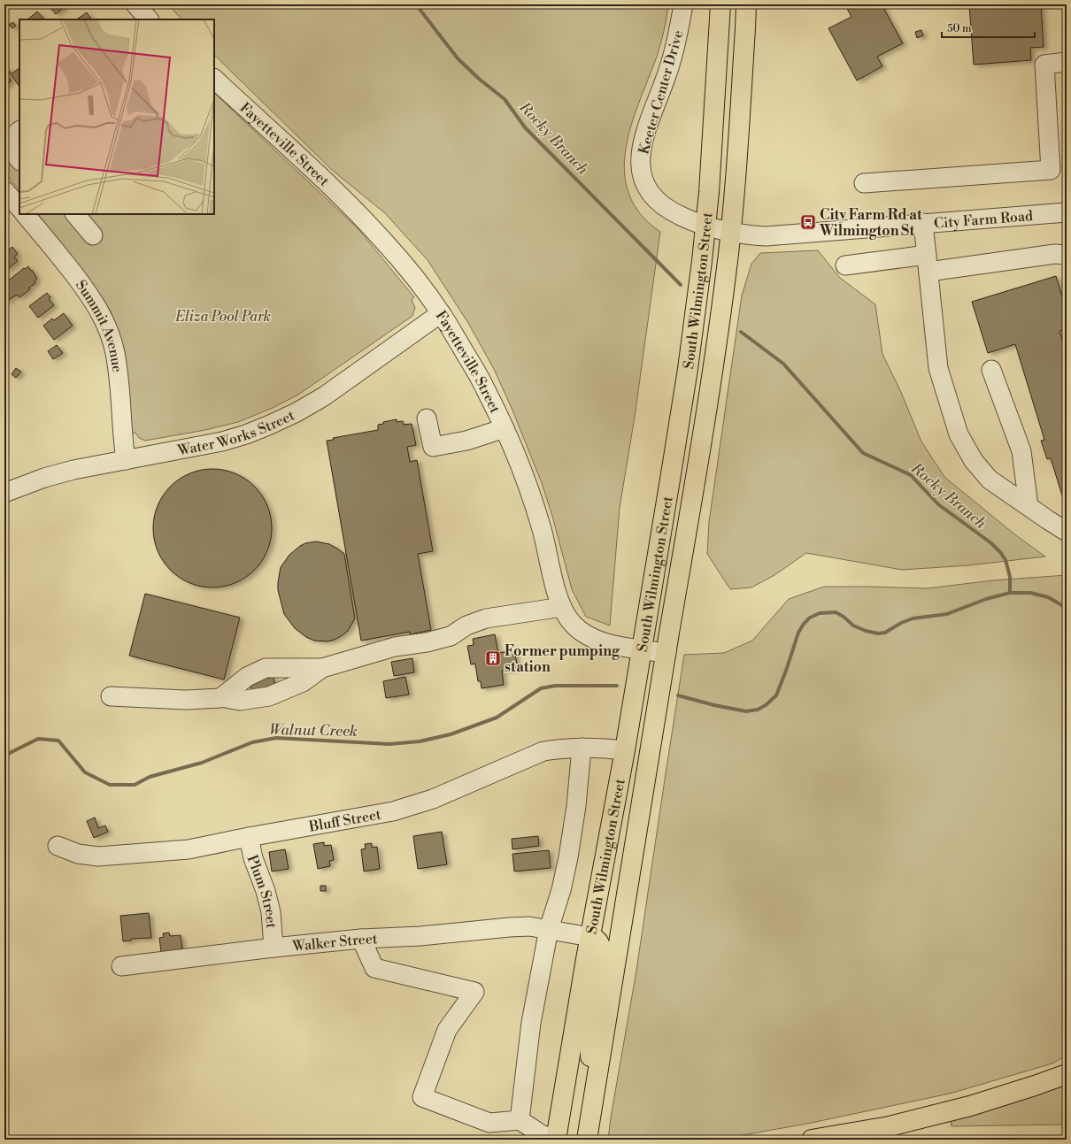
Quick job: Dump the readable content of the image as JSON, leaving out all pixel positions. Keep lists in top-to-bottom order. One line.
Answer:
{"streets":{"main road":["South Wilmington Street"],"street":["Keeter Center Drive","Fayetteville Street","City Farm Road","Summit Avenue","Water Works Street","Bluff Street","Plum Street","Walker Street"]},"crossings":[["Keeter Center Drive","City Farm Road"],["Keeter Center Drive","South Wilmington Street"],["Fayetteville Street","South Wilmington Street"],["Fayetteville Street","Water Works Street"],["City Farm Road","South Wilmington Street"],["South Wilmington Street","Bluff Street"],["South Wilmington Street","Walker Street"],["Summit Avenue","Water Works Street"],["Bluff Street","Plum Street"],["Plum Street","Walker Street"]],"water":["Rocky Branch","Walnut Creek"],"parks":["Eliza Pool Park"],"places":{"bus stop":["City Farm Rd at Wilmington St"],"building":["Former pumping station"]},"scale_bar":"50 m"}
